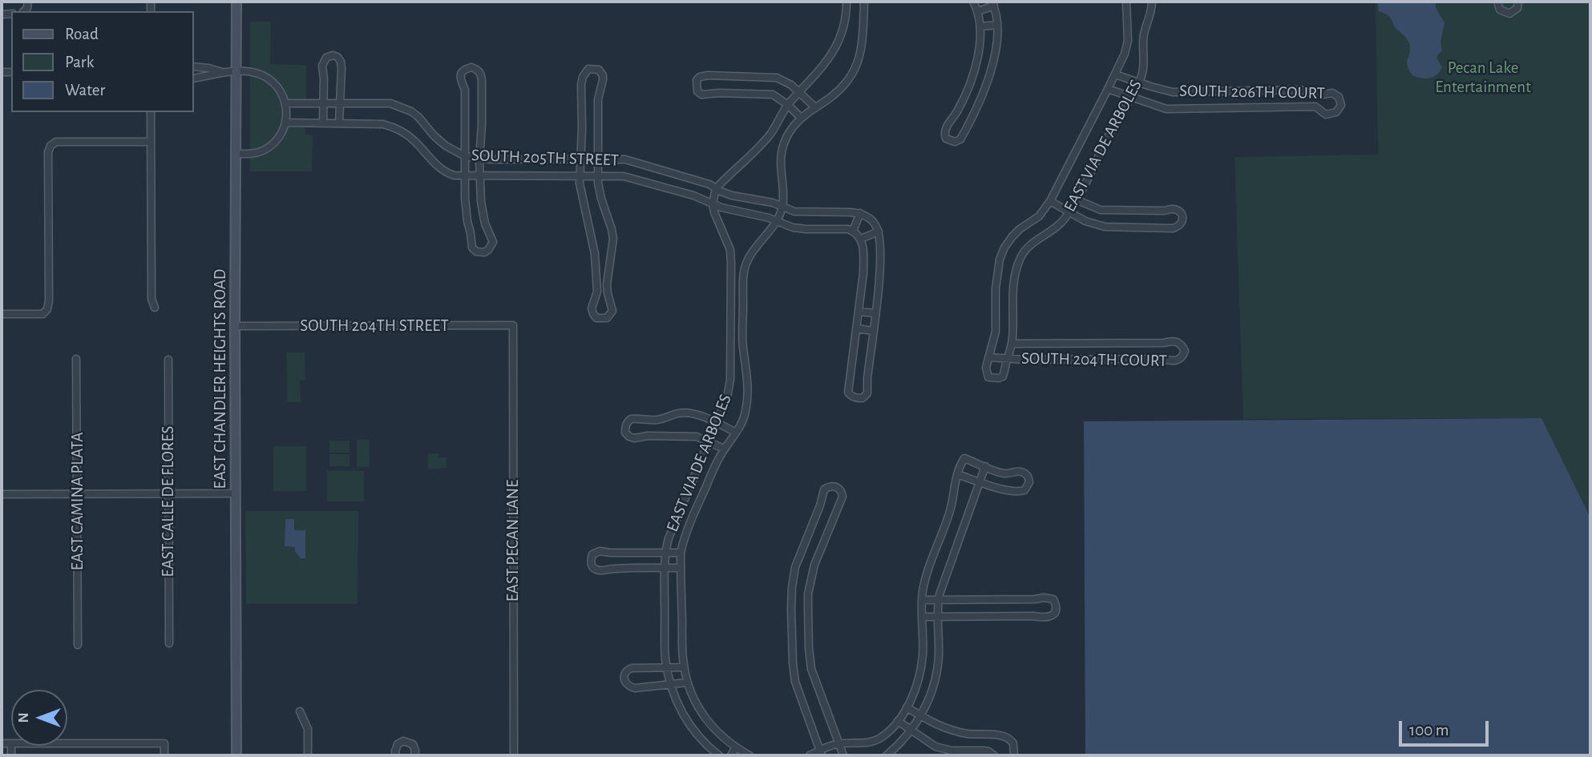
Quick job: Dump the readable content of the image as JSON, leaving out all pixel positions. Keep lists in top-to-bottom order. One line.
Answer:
{"streets":{"main road":["EAST CHANDLER HEIGHTS ROAD"],"street":["SOUTH 206TH COURT","EAST VIA DE ARBOLES","SOUTH 205TH STREET","SOUTH 204TH STREET","SOUTH 204TH COURT","EAST CAMINA PLATA","EAST CALLE DE FLORES","EAST PECAN LANE"]},"crossings":[["SOUTH 206TH COURT","EAST VIA DE ARBOLES"],["EAST VIA DE ARBOLES","SOUTH 205TH STREET"],["EAST VIA DE ARBOLES","SOUTH 204TH COURT"],["SOUTH 204TH STREET","EAST CHANDLER HEIGHTS ROAD"],["SOUTH 204TH STREET","EAST PECAN LANE"]],"parks":["Pecan Lake Entertainment"],"legend":["Road","Park","Water"],"scale_bar":"100 m","north":"left"}
